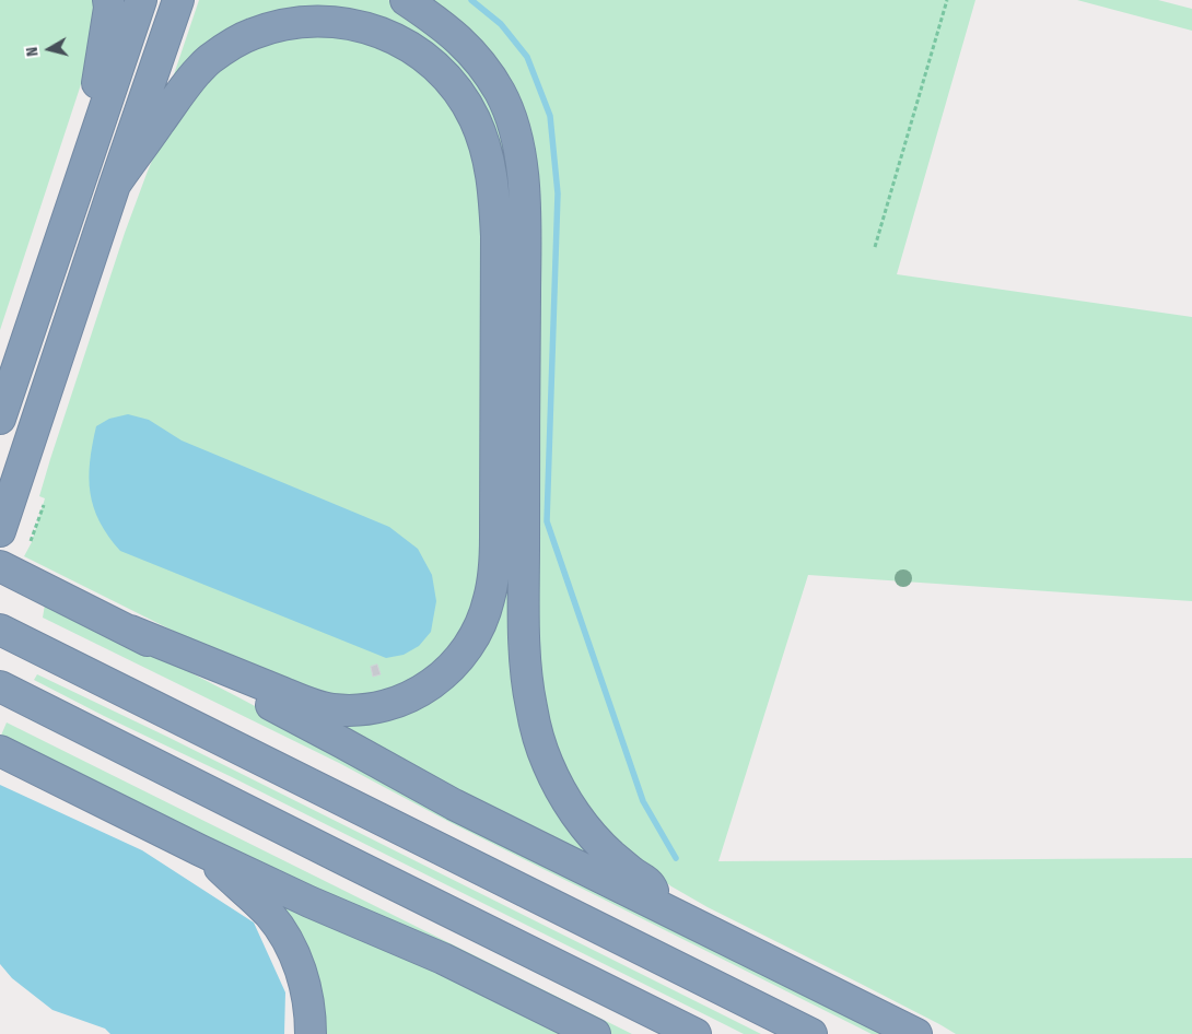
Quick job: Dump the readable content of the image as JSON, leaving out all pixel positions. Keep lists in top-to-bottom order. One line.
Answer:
{"north":"left"}
